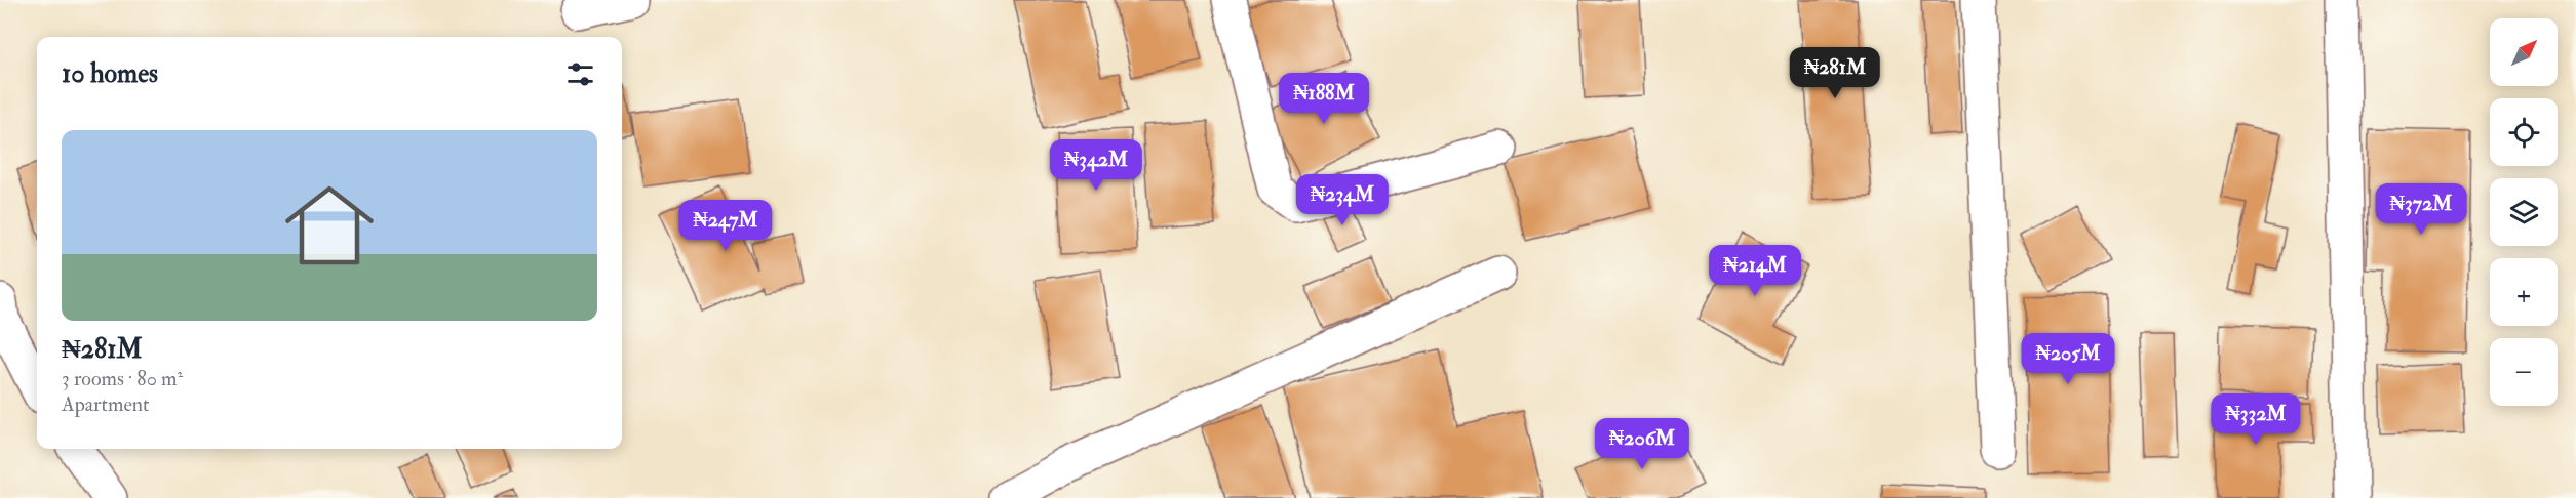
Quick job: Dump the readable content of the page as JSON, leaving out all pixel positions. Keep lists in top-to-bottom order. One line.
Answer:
{"north":"top right","page":{"map_buttons":["+","−"],"heading":"10 homes","price":["₦281M","₦188M","₦342M","₦234M","₦372M","₦247M","₦214M","₦205M","₦332M","₦206M"],"list":[{"name":"₦281M","note":"3 rooms · 80 m² · Apartment"}]}}
